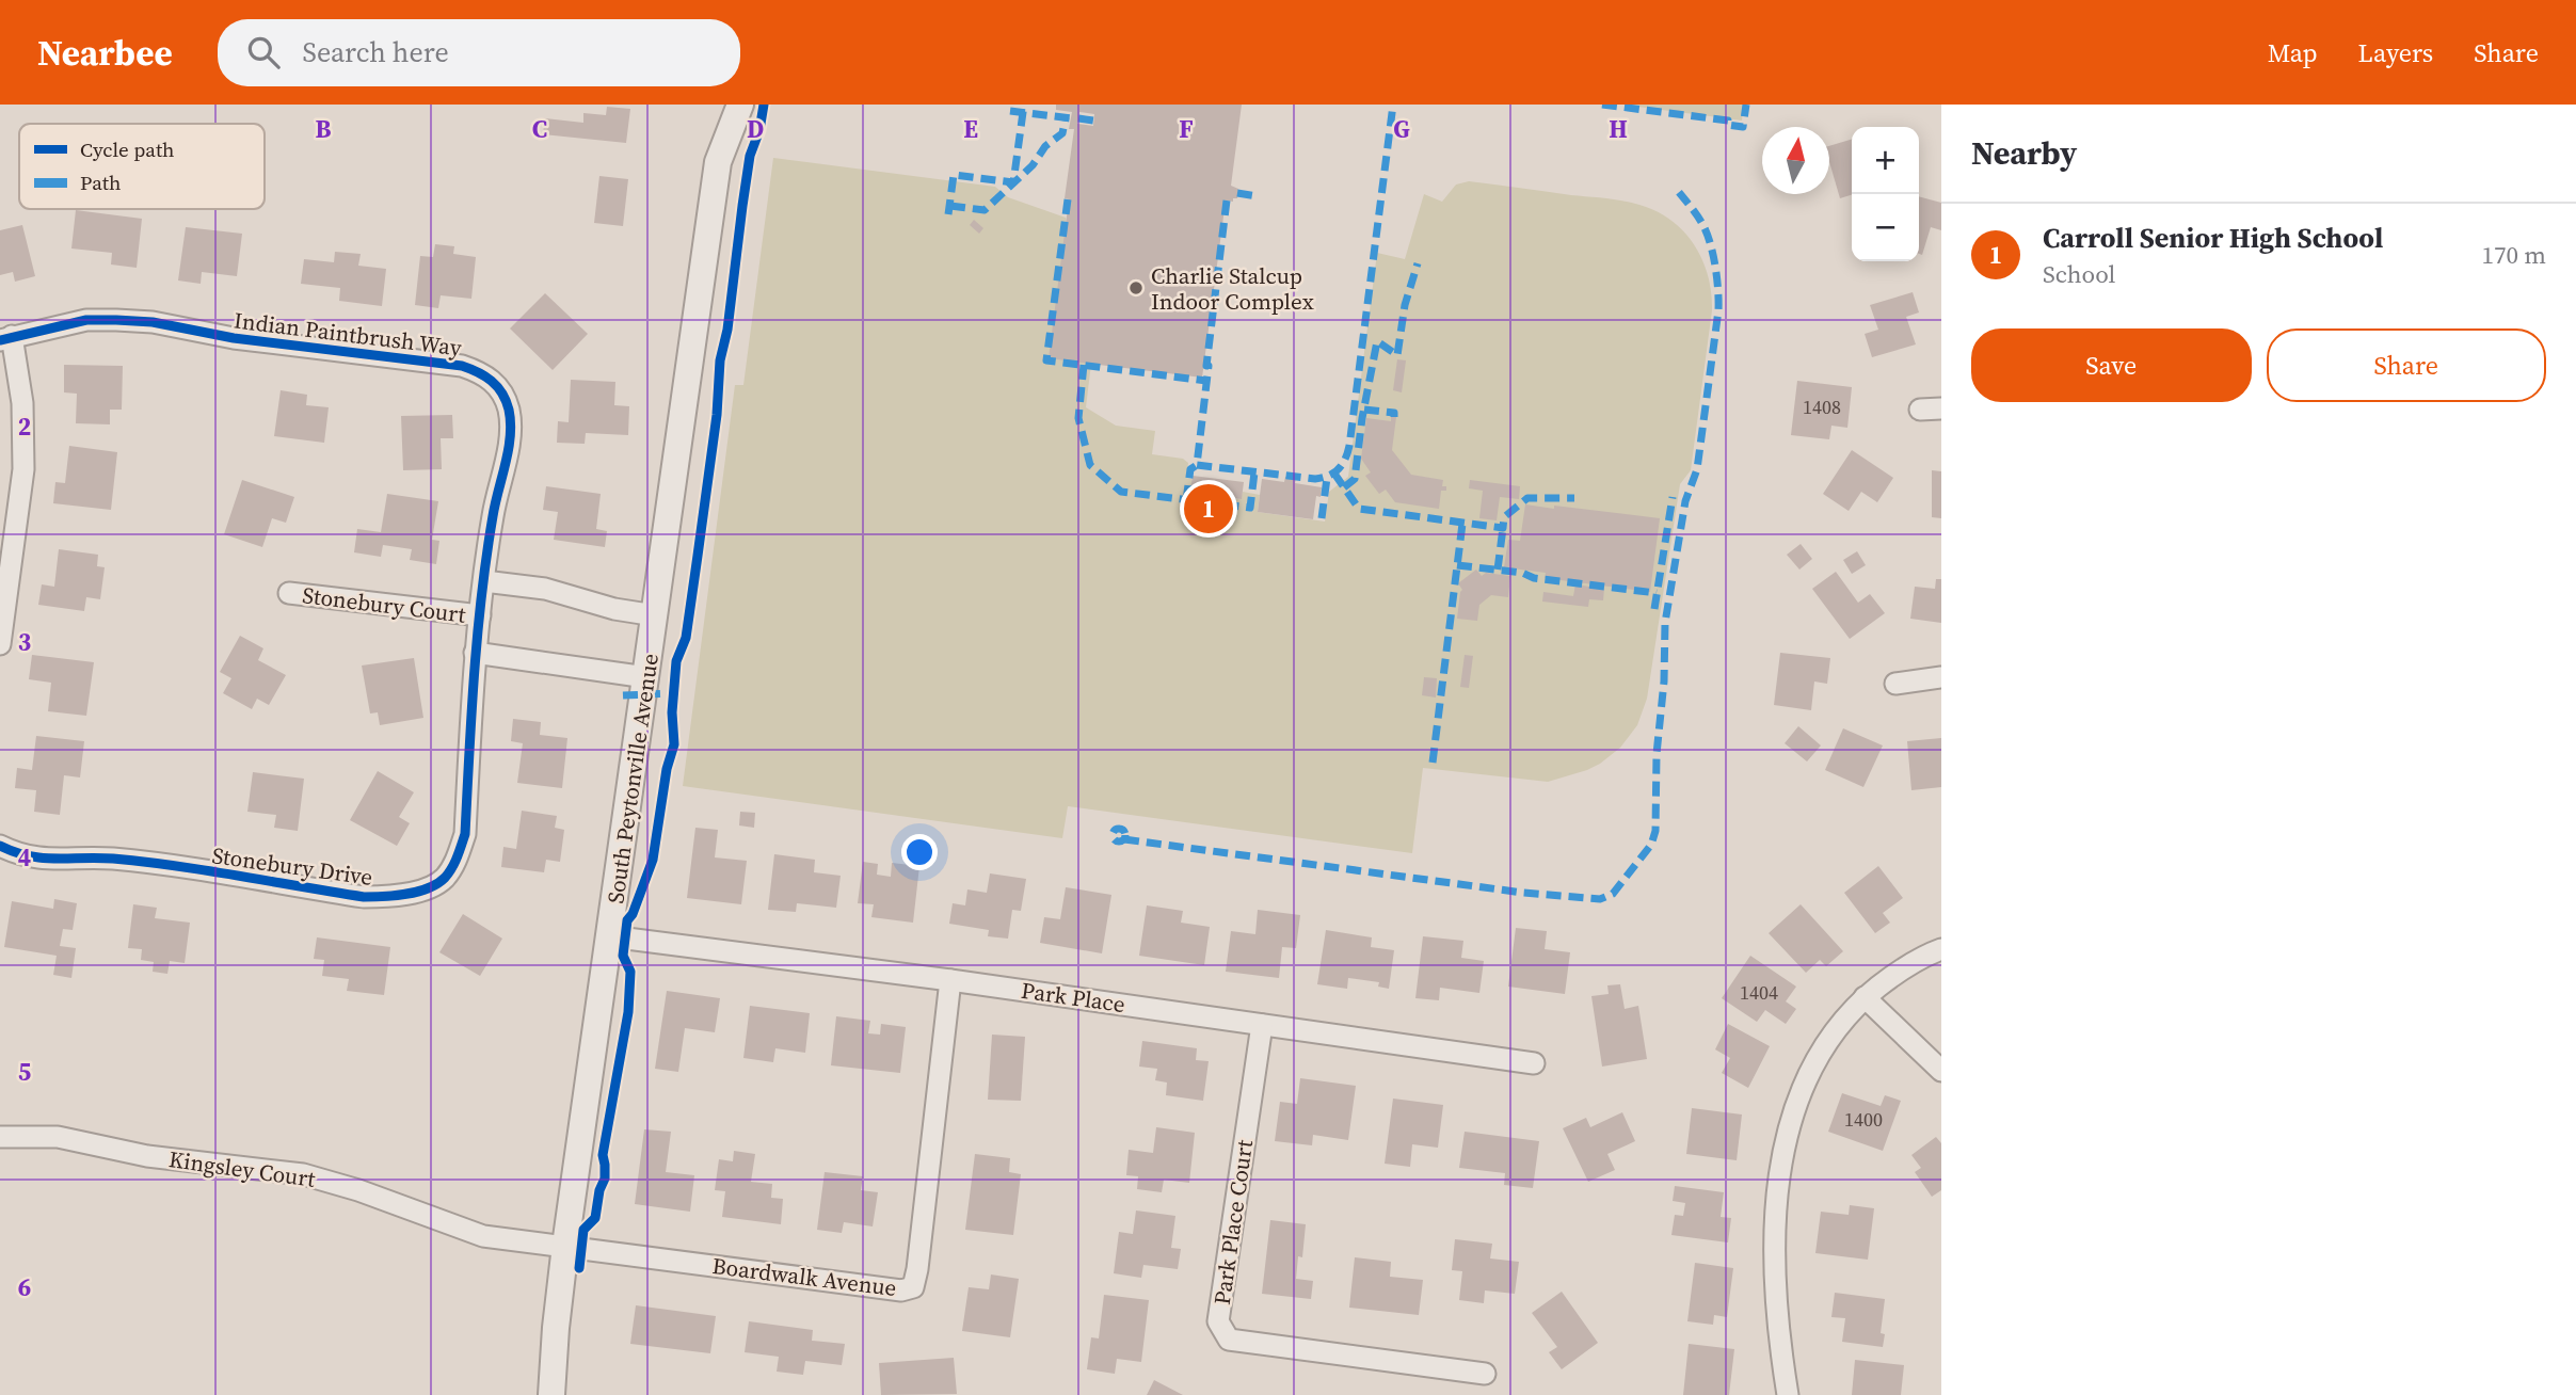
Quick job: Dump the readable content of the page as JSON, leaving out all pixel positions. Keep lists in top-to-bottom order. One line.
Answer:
{"streets":{"street":["Indian Paintbrush Way","Stonebury Court","South Peytonville Avenue","Stonebury Drive","Park Place","Kingsley Court","Park Place Court","Boardwalk Avenue"]},"crossings":[["Indian Paintbrush Way","Stonebury Court"],["Indian Paintbrush Way","Stonebury Drive"],["Stonebury Court","South Peytonville Avenue"],["Stonebury Court","Stonebury Drive"],["South Peytonville Avenue","Park Place"],["South Peytonville Avenue","Kingsley Court"],["South Peytonville Avenue","Boardwalk Avenue"],["Park Place","Park Place Court"],["Park Place","Boardwalk Avenue"],["Kingsley Court","Boardwalk Avenue"]],"places":["Charlie Stalcup Indoor Complex"],"house_numbers":["1408","1404","1400"],"legend":["Cycle path","Path"],"north":"top","page":{"header":"Nearbee","search":"Search here","nav":["Map","Layers","Share"],"heading":"Nearby","map_buttons":["+","−"],"list":[{"mark":"1","name":"Carroll Senior High School","note":"School","value":"170 m"}],"buttons":["Save","Share"],"pins":"1"},"grid":{"columns":["B","C","D","E","F","G","H"],"rows":["2","3","4","5","6"]}}
